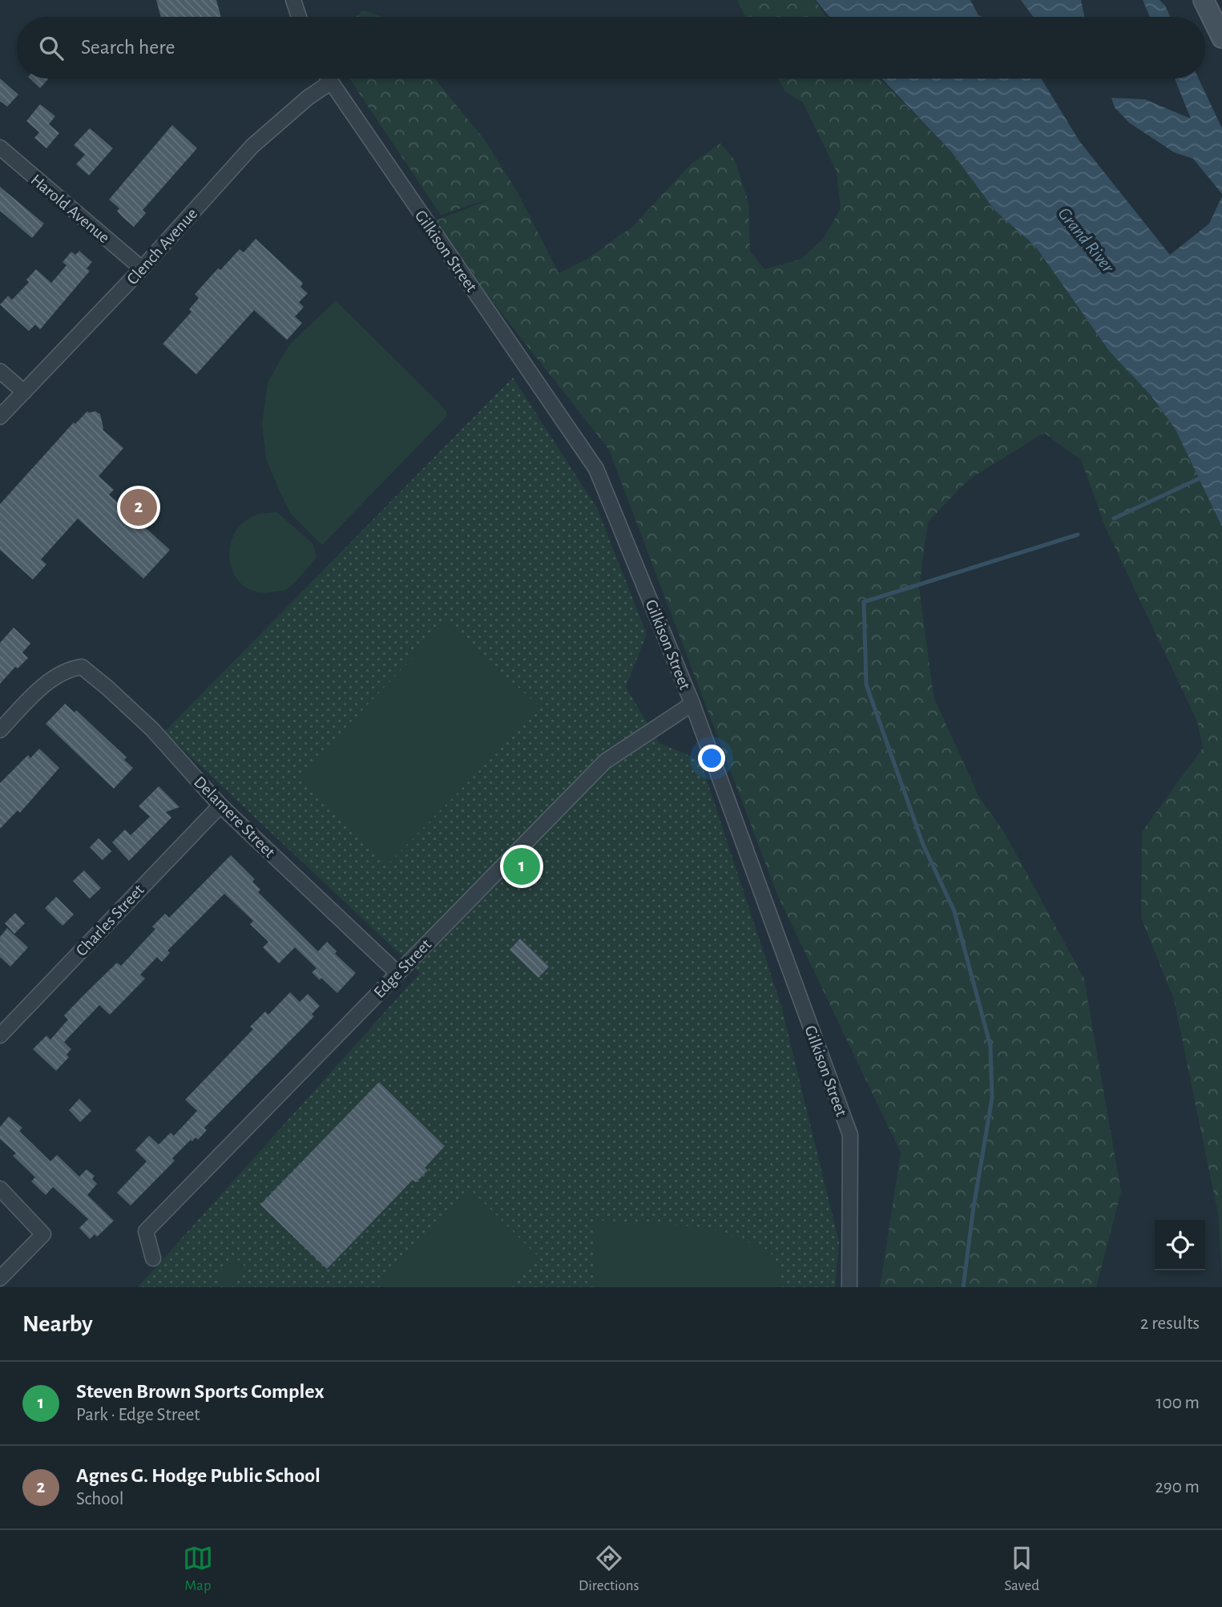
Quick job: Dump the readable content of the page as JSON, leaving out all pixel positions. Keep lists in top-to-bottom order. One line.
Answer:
{"streets":{"street":["Harold Avenue","Clench Avenue","Gilkison Street","Delamere Street","Charles Street","Edge Street"]},"crossings":[["Harold Avenue","Clench Avenue"],["Clench Avenue","Gilkison Street"],["Gilkison Street","Edge Street"],["Delamere Street","Charles Street"],["Delamere Street","Edge Street"]],"water":["Grand River"],"page":{"search":"Search here","pins":["2","1"],"heading":["Nearby","2 results"],"list":[{"mark":"1","name":"Steven Brown Sports Complex","note":"Park · Edge Street","value":"100 m"},{"mark":"2","name":"Agnes G. Hodge Public School","note":"School","value":"290 m"}],"nav":["Map","Directions","Saved"]}}
